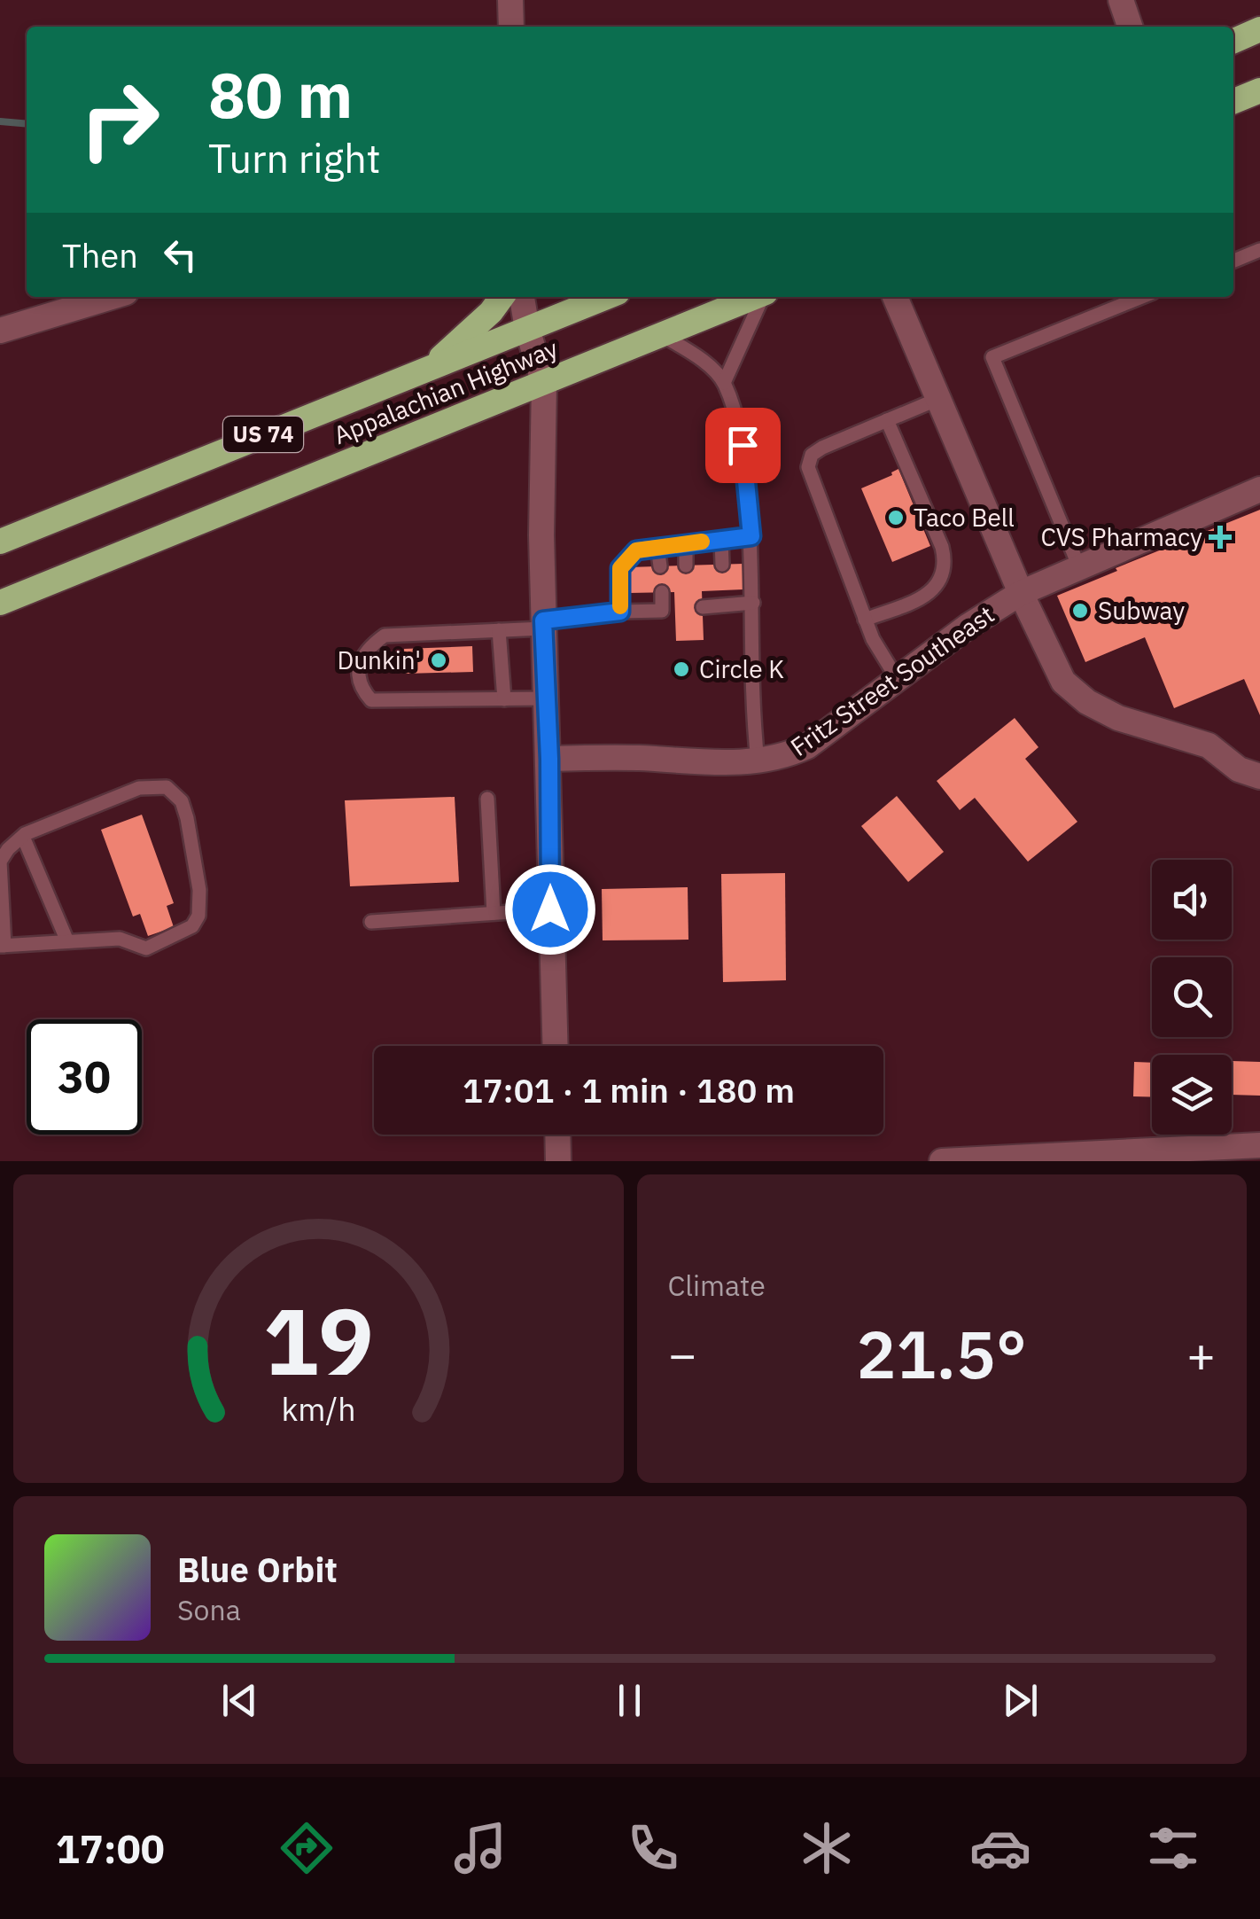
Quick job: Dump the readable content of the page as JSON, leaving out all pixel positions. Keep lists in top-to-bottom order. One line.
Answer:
{"streets":{"highway":["Appalachian Highway","US 74"],"street":["Fritz Street Southeast"]},"places":{"other":["Taco Bell","Subway","Dunkin'","Circle K"],"health":["CVS Pharmacy"]},"page":{"turn":["80 m","Turn right"],"then":"Then","limit":"30","trip":"17:01 · 1 min · 180 m","tile":"Climate","heat":["−","21.5°","+"],"song":["Blue Orbit","Sona"],"tabs":"17:00","gauge":["19","km/h"]}}
